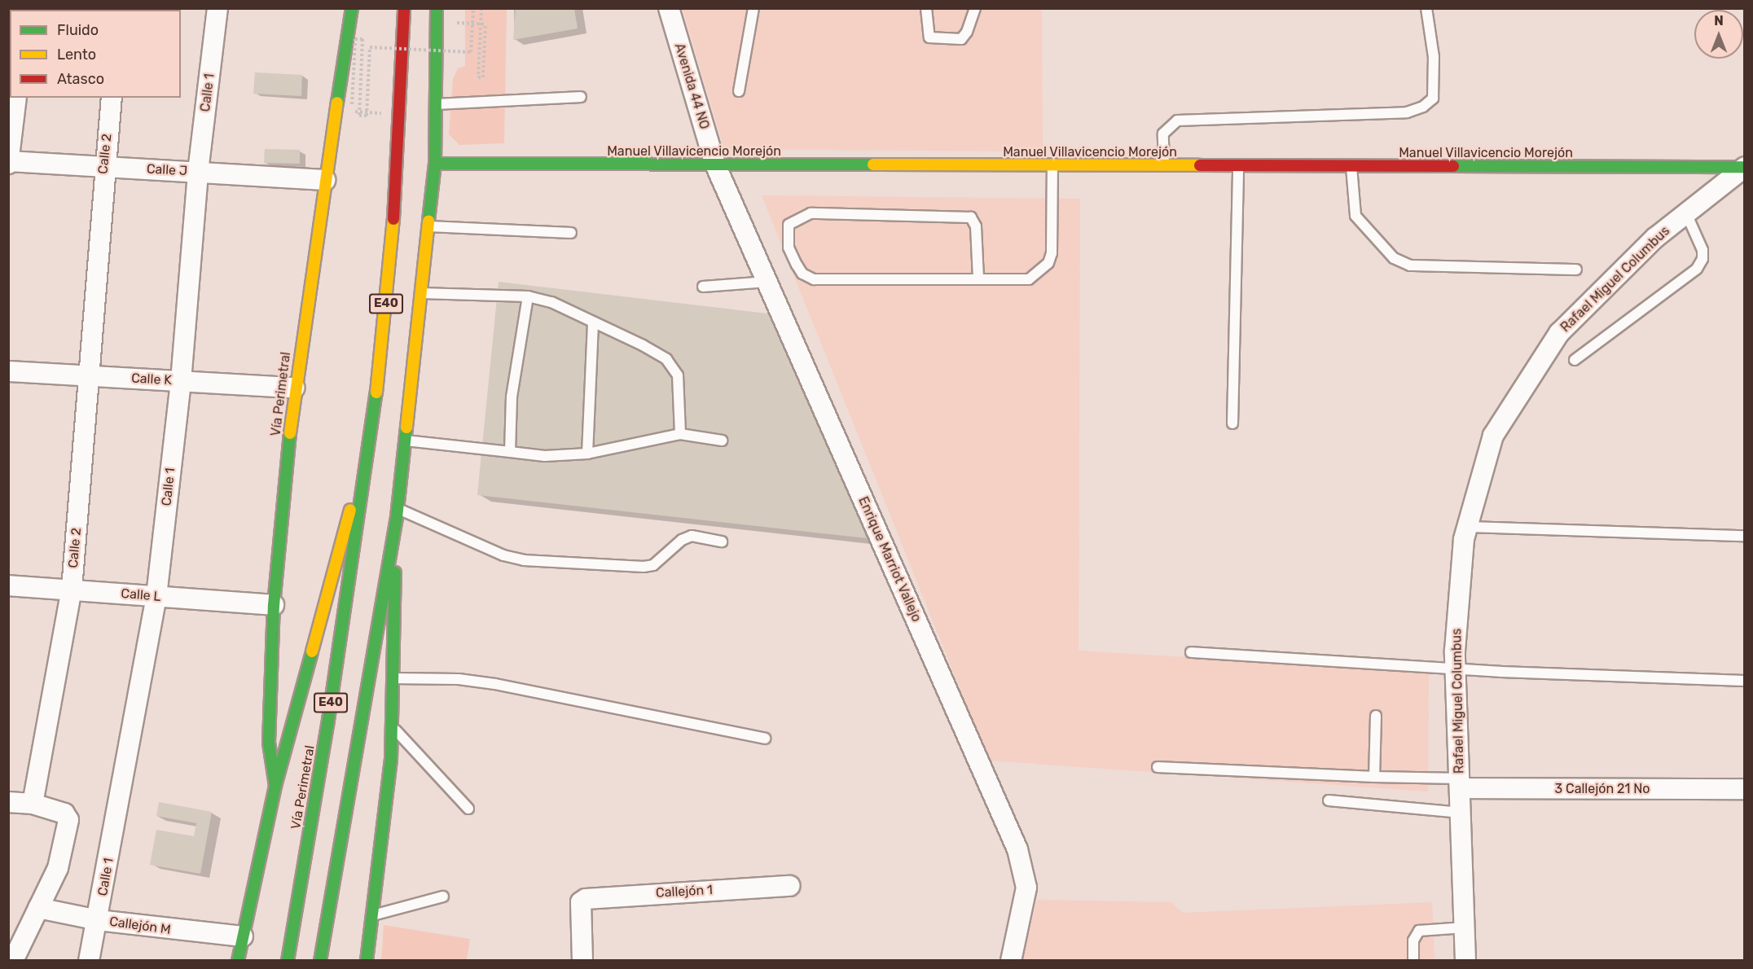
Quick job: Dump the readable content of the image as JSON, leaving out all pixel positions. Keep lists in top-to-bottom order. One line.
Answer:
{"streets":{"main road":["Manuel Villavicencio Morejón","E40","Vía Perimetral"],"street":["Avenida 44 NO","Calle 1","Calle 2","Calle J","Rafael Miguel Columbus","Calle K","Enrique Marriot Vallejo","Calle L","3 Callejón 21 No","Callejón 1","Callejón M"]},"crossings":[["Avenida 44 NO","Manuel Villavicencio Morejón"],["Avenida 44 NO","Enrique Marriot Vallejo"],["Calle 1","Calle J"],["Calle 1","Calle K"],["Calle 1","Calle L"],["Calle 1","Callejón M"],["Manuel Villavicencio Morejón","Rafael Miguel Columbus"],["Manuel Villavicencio Morejón","E40"],["Manuel Villavicencio Morejón","Enrique Marriot Vallejo"],["Calle 2","Calle J"],["Calle 2","Calle K"],["Calle 2","Calle L"],["Calle J","Vía Perimetral"],["Rafael Miguel Columbus","3 Callejón 21 No"],["Calle K","Vía Perimetral"],["Vía Perimetral","Calle L"],["Vía Perimetral","Callejón M"]],"legend":["Fluido","Lento","Atasco"],"north":"top"}
